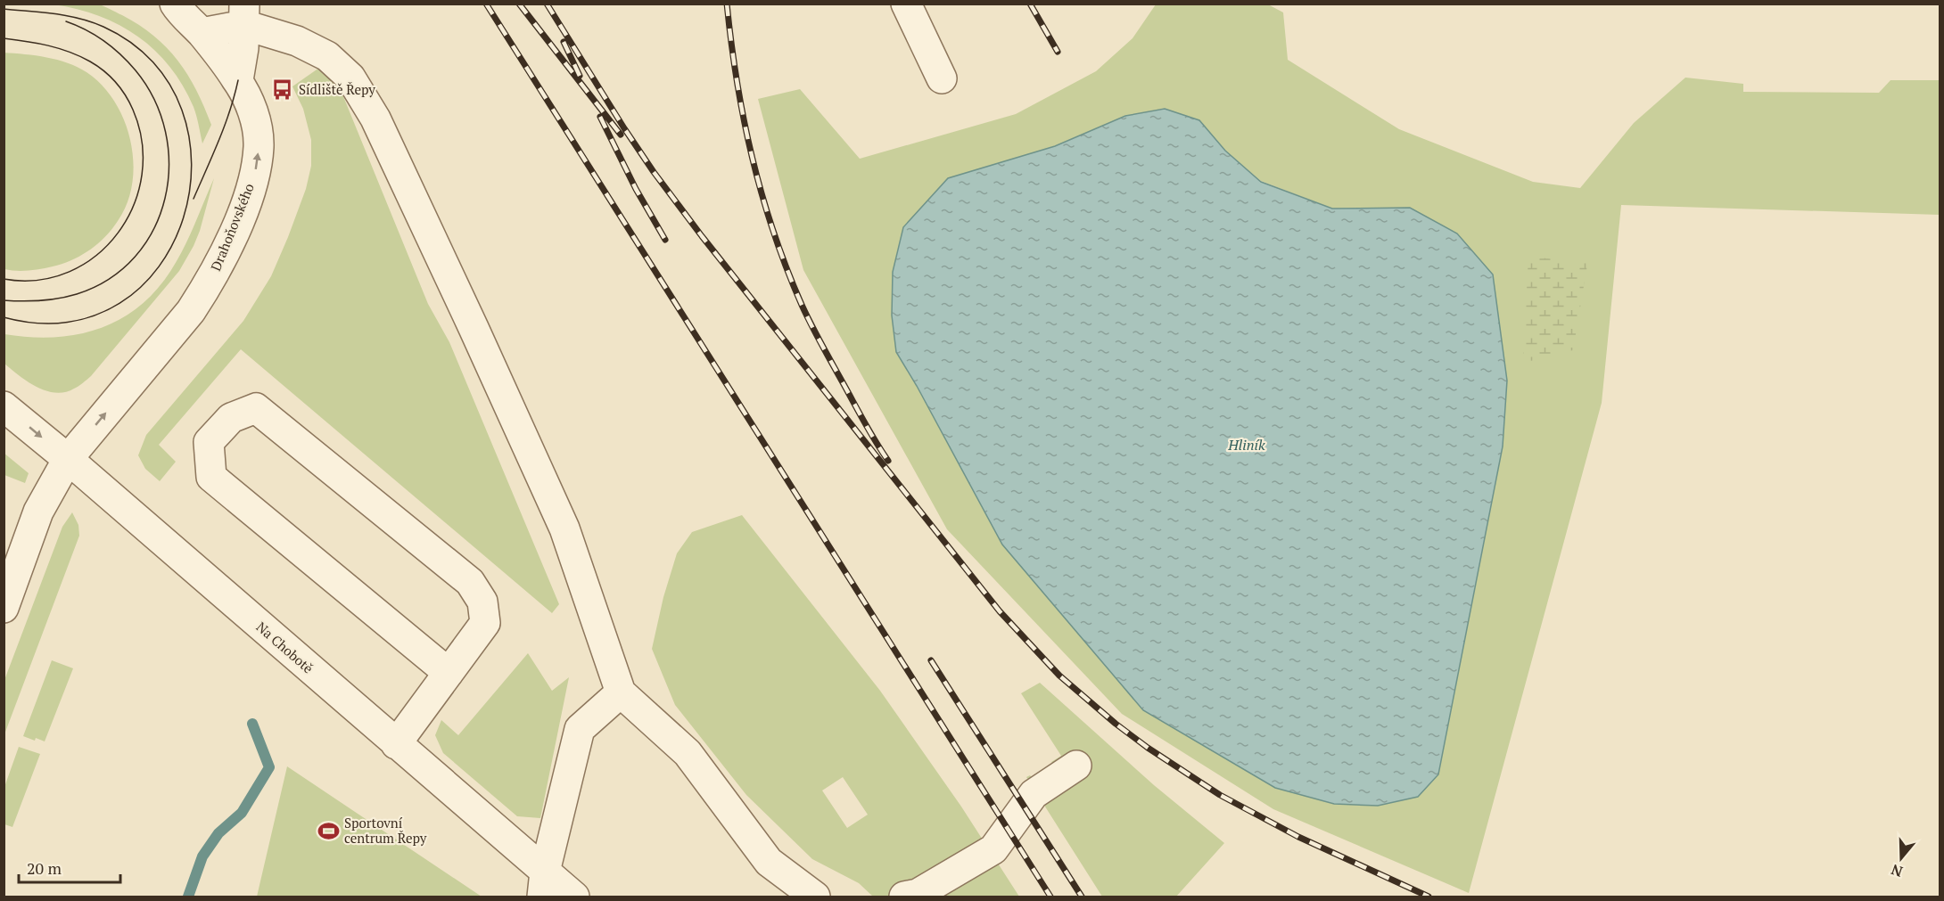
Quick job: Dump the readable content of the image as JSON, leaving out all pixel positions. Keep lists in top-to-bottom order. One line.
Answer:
{"streets":{"street":["Drahoňovského","Na Chobotě"]},"crossings":[["Drahoňovského","Na Chobotě"]],"one_way":["Drahoňovského"],"water":["Hliník"],"places":{"bus stop":["Sídliště Řepy"],"sports":["Sportovní centrum Řepy"]},"scale_bar":"20 m","north":"bottom"}
